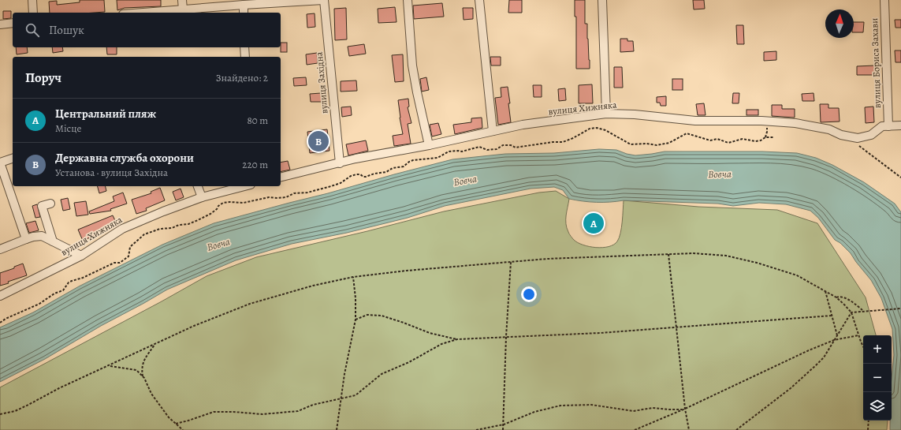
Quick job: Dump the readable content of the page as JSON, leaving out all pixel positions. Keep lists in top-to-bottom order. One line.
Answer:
{"streets":{"street":["вулиця Бориса Захави","вулиця Західна","вулиця Хижняка"]},"crossings":[["вулиця Бориса Захави","вулиця Хижняка"],["вулиця Західна","вулиця Хижняка"]],"water":["Вовча"],"north":"top","page":{"search":"Пошук","heading":["Поруч","Знайдено: 2"],"list":[{"mark":"A","name":"Центральний пляж","note":"Місце","value":"80 m"},{"mark":"B","name":"Державна служба охорони","note":"Установа · вулиця Західна","value":"220 m"}],"pins":["B","A"],"map_buttons":["+","−"]}}
